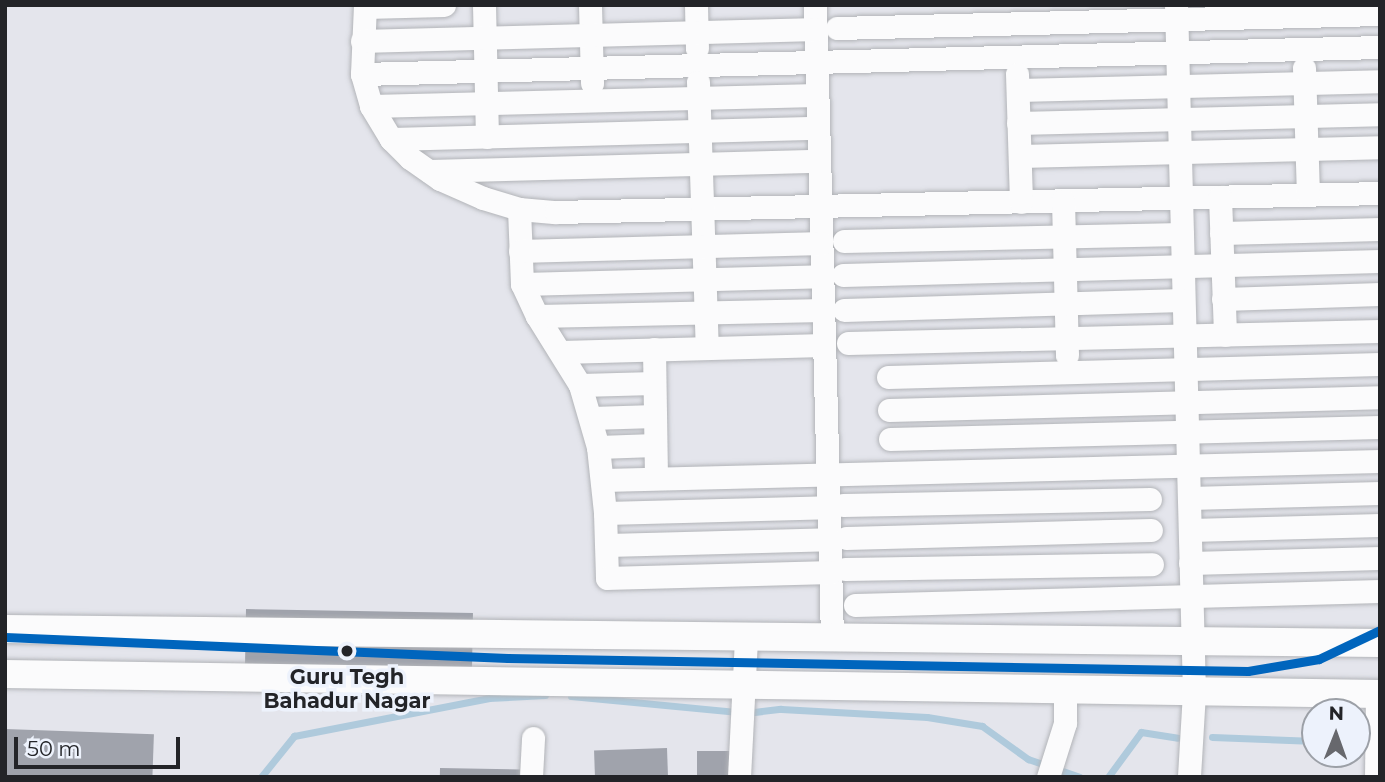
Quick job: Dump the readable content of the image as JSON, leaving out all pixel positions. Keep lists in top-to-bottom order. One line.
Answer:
{"places":["Guru Tegh Bahadur Nagar"],"scale_bar":"50 m","north":"top"}
